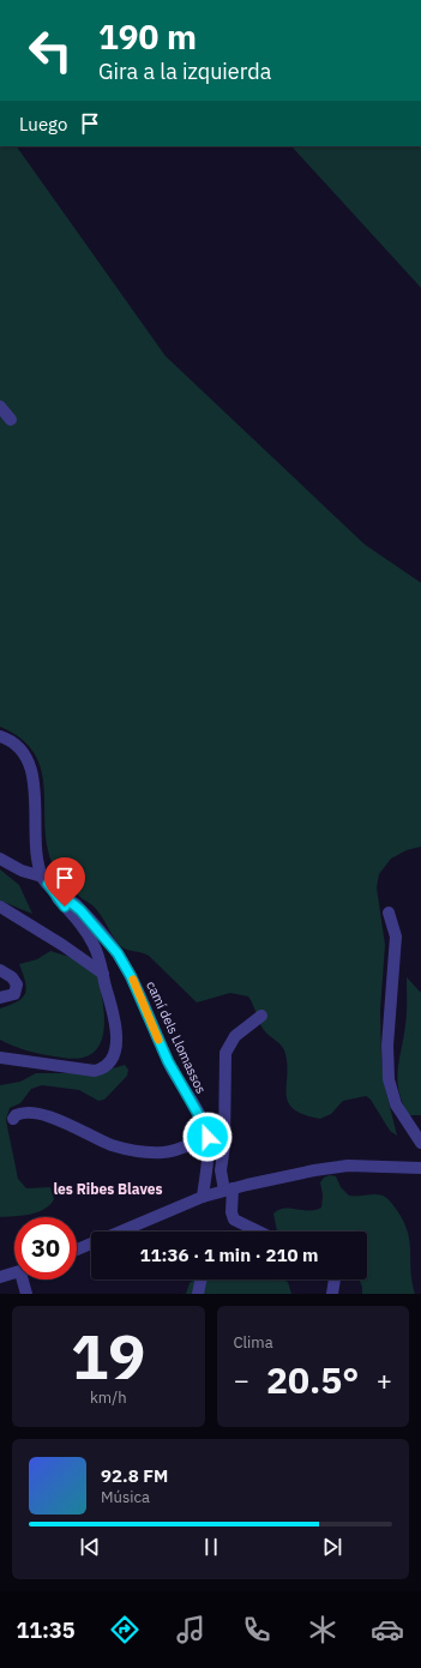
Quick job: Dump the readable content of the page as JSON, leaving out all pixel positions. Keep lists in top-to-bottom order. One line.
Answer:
{"streets":{"street":["camí dels Llomassos"]},"districts":["les Ribes Blaves"],"page":{"turn":["190 m","Gira a la izquierda"],"then":"Luego","limit":"30","trip":"11:36 · 1 min · 210 m","tile":[["19","km/h"],"Clima"],"heat":["−","20.5°","+"],"song":["92.8 FM","Música"],"tabs":"11:35"}}
